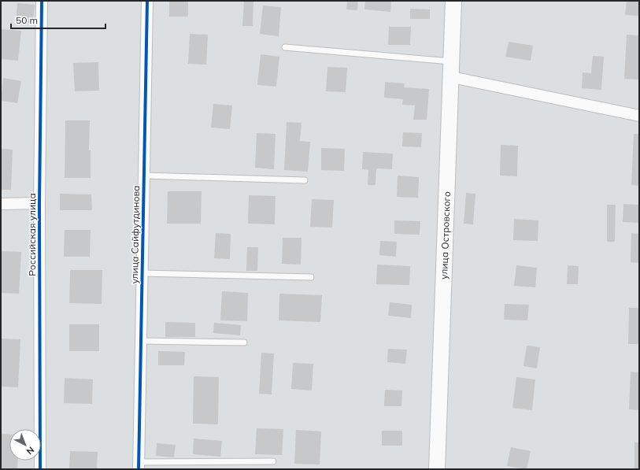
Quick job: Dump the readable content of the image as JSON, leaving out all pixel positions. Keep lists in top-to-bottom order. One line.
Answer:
{"streets":{"main road":["улица Островского"],"street":["Российская улица","улица Сайфутдинова"]},"scale_bar":"50 m","north":"bottom right"}
